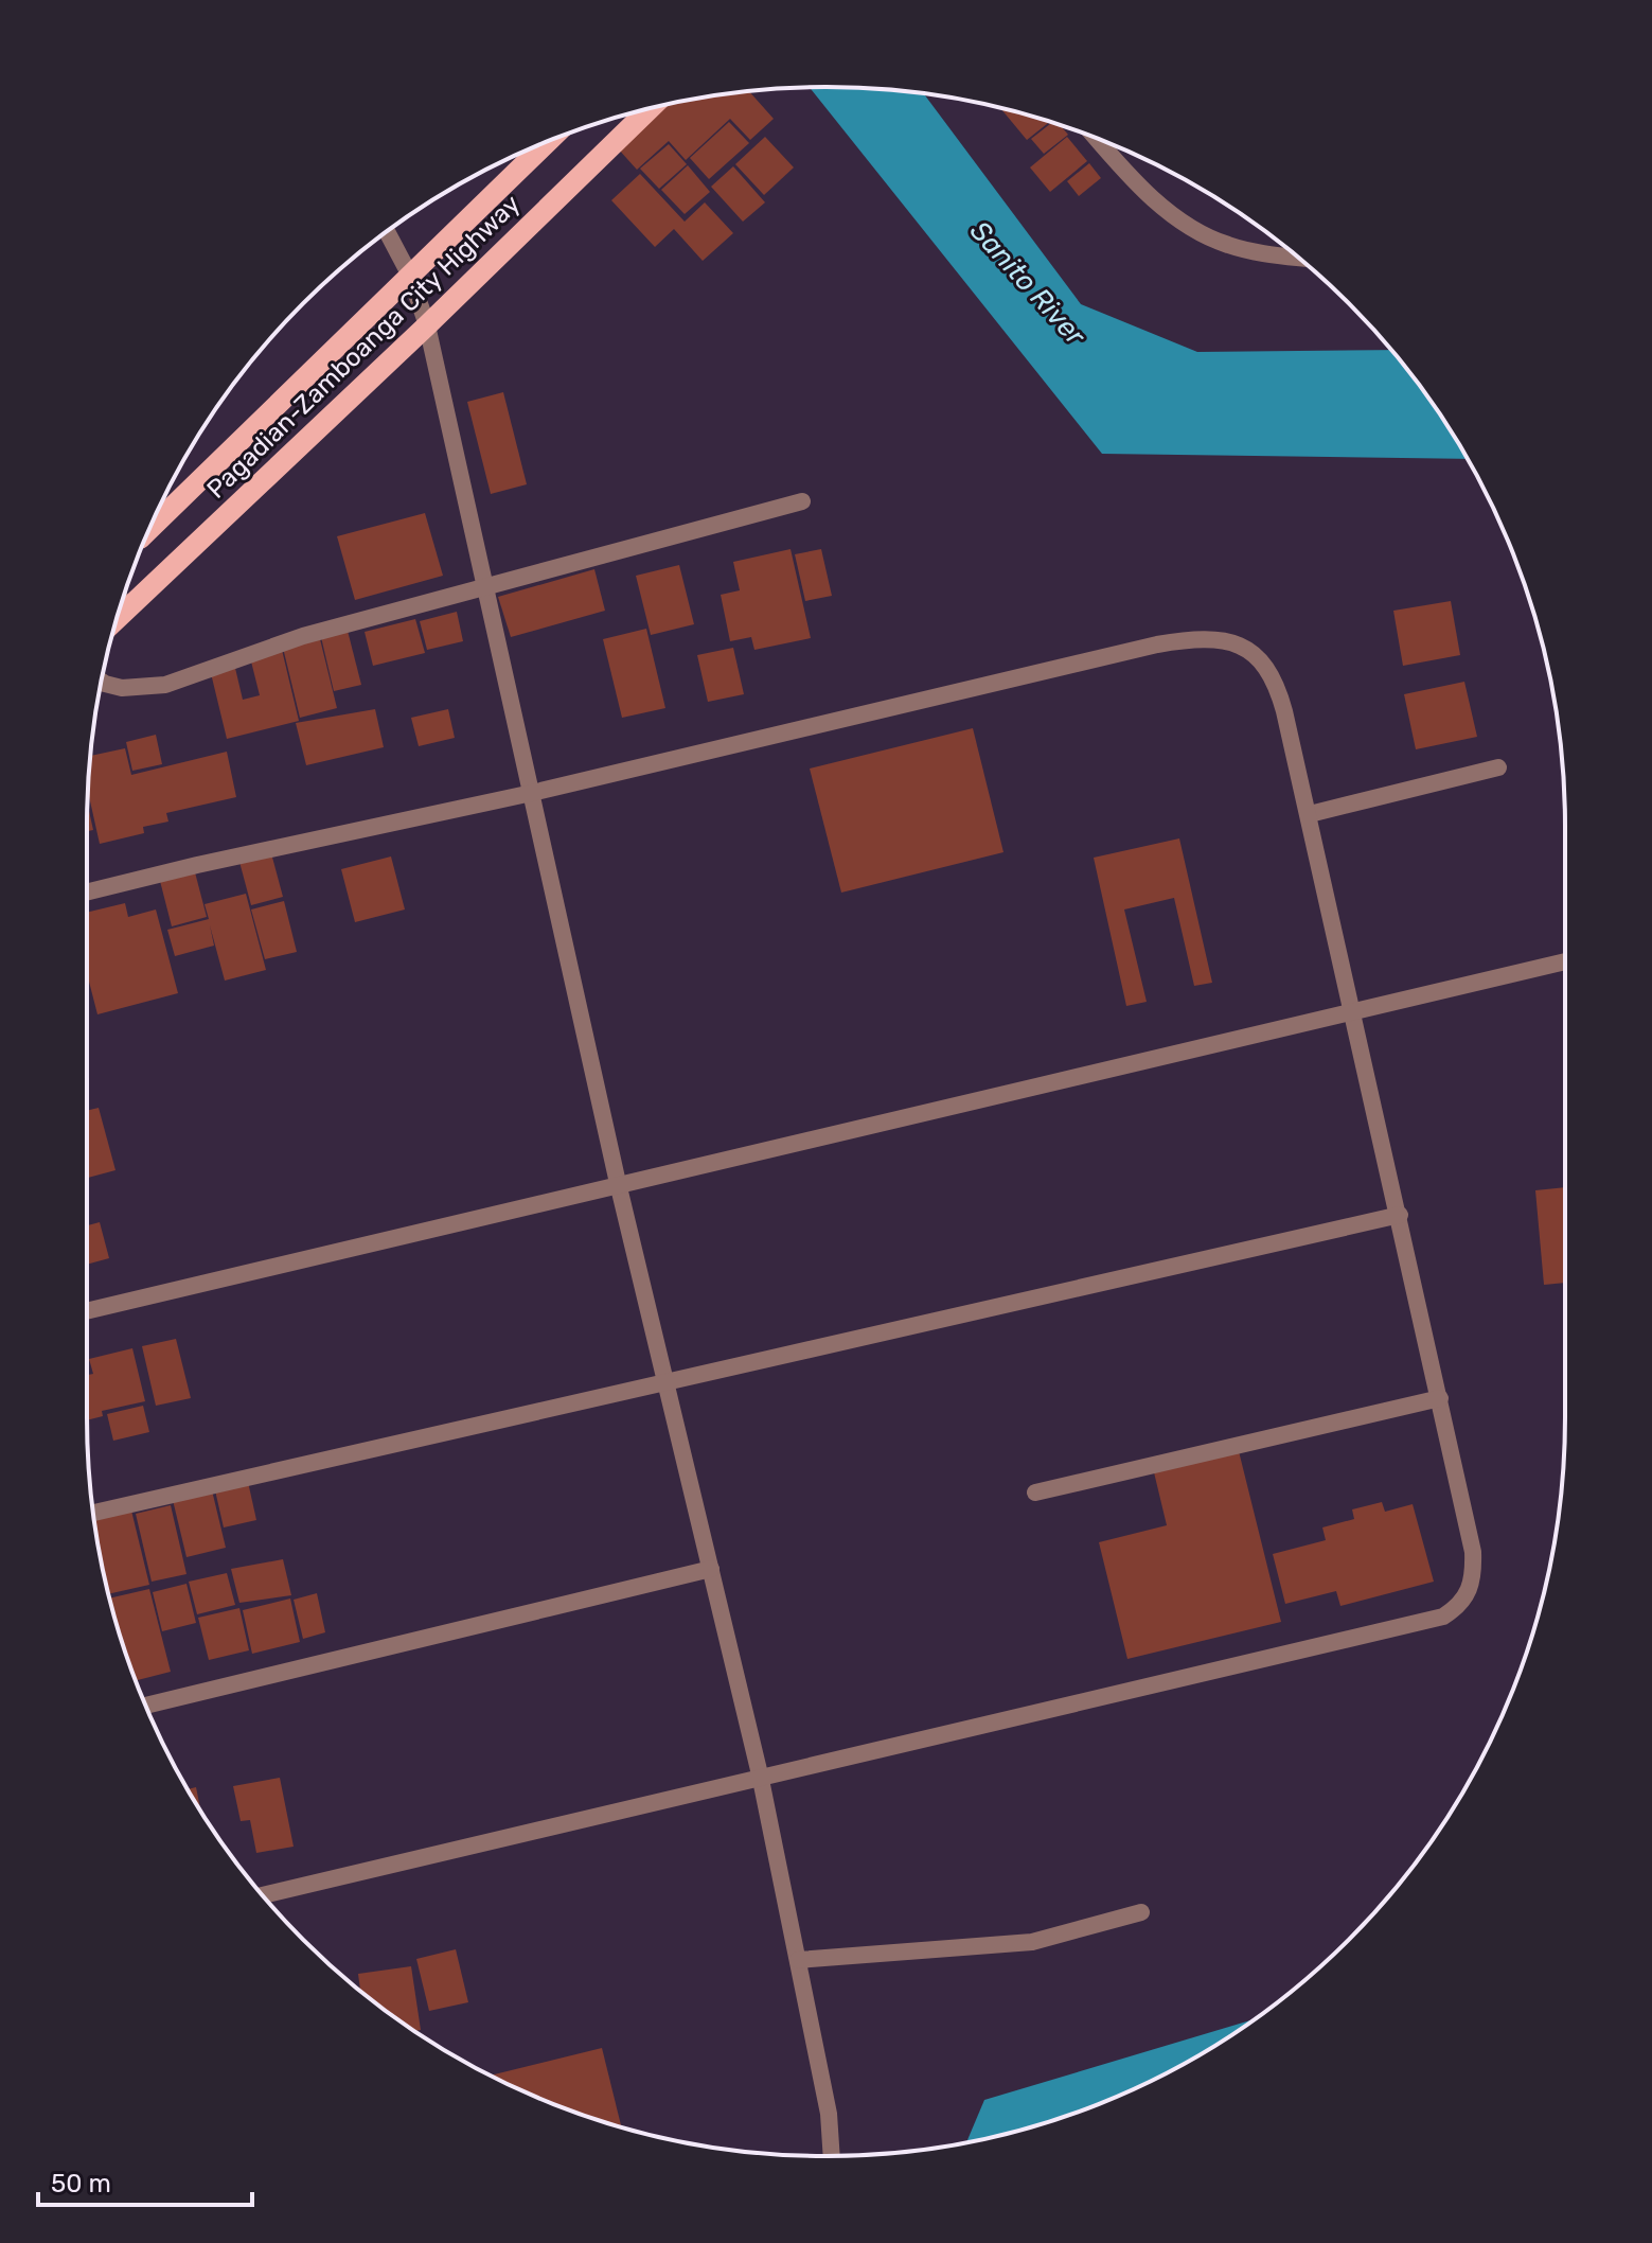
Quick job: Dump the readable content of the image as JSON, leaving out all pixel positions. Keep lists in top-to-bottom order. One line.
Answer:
{"streets":{"main road":["Pagadian-Zamboanga City Highway"]},"water":["Sanito River"],"scale_bar":"50 m"}
